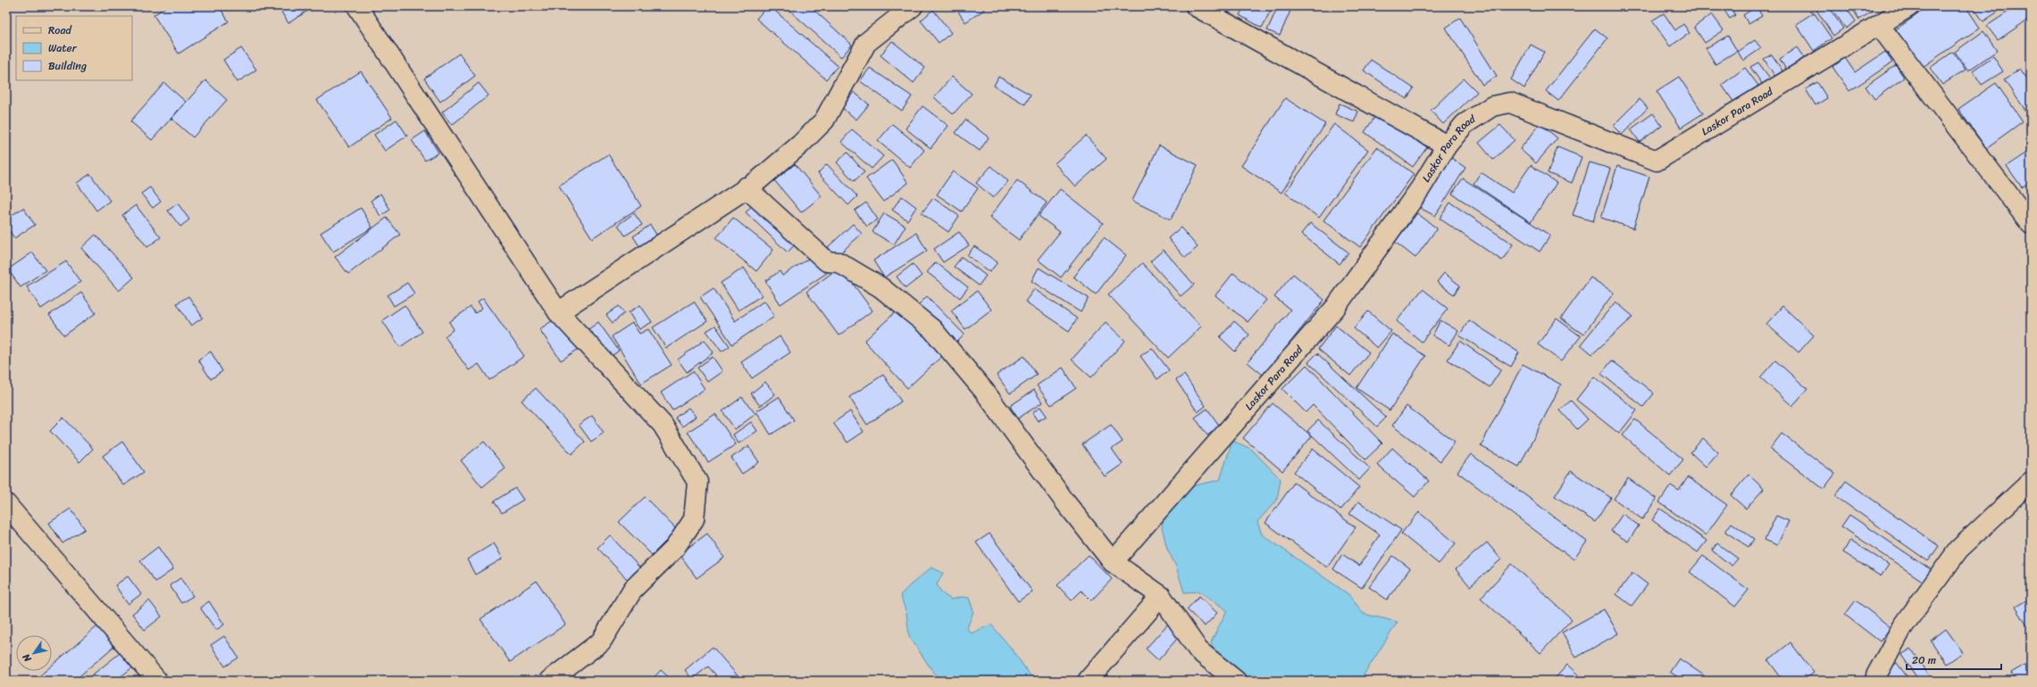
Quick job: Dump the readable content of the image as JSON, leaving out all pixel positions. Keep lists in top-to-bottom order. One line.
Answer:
{"streets":{"street":["Laskor Para Road"]},"legend":["Road","Water","Building"],"scale_bar":"20 m","north":"bottom left"}
